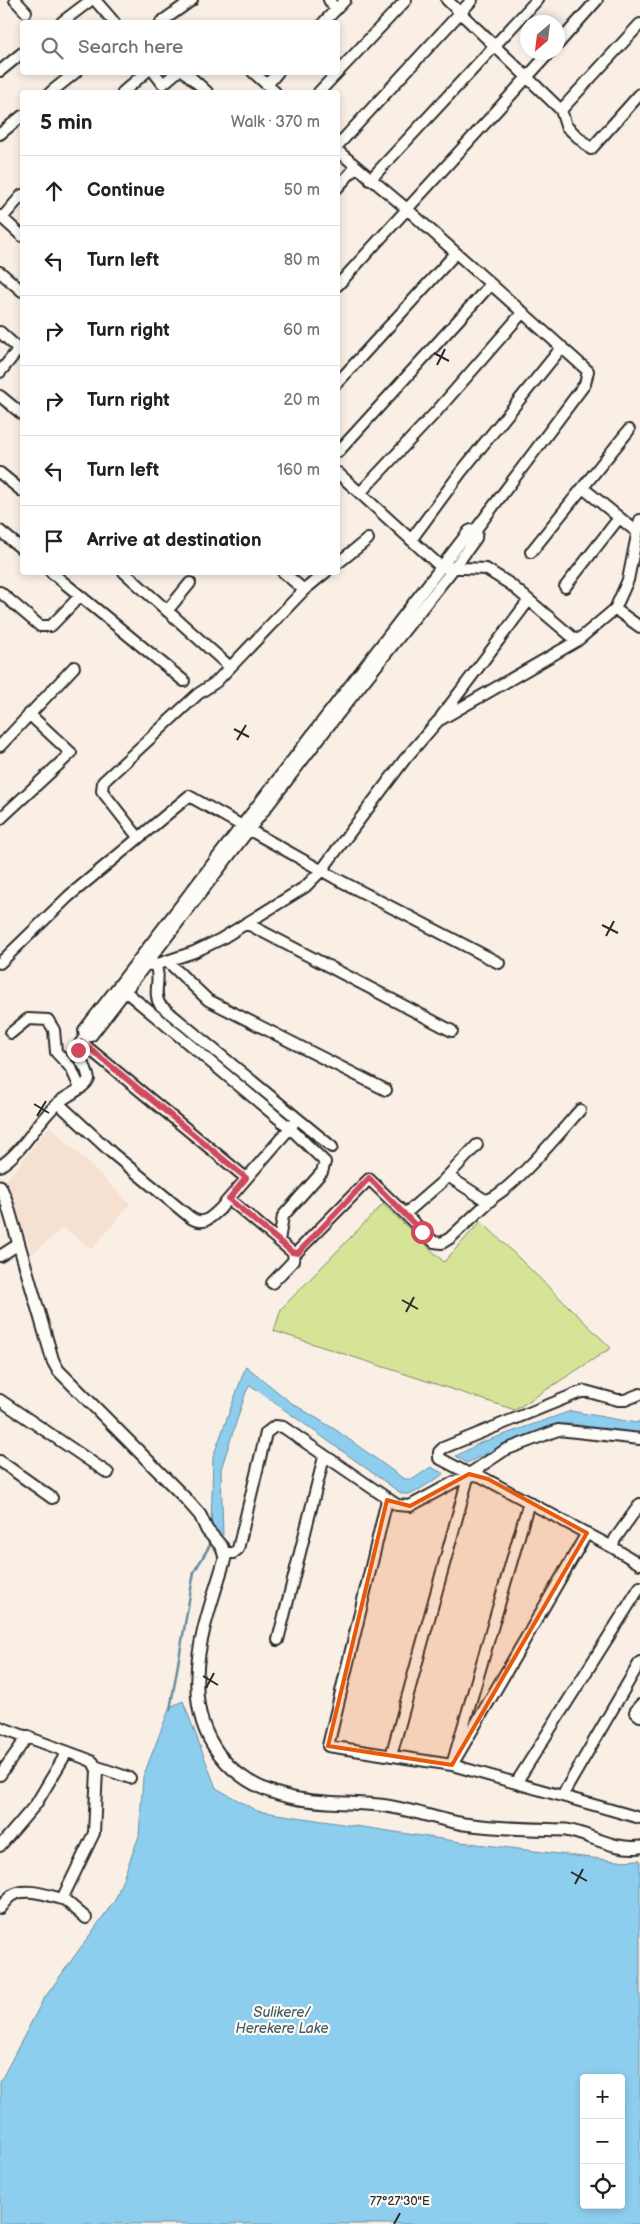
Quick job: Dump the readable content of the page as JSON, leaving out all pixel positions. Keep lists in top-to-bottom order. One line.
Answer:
{"water":["Sulikere/ Herekere Lake"],"north":"bottom left","page":{"search":"Search here","heading":["5 min","Walk · 370 m"],"list":[["Continue","50 m"],["Turn left","80 m"],["Turn right","60 m"],["Turn right","20 m"],["Turn left","160 m"],"Arrive at destination"],"map_buttons":["+","−"]},"coordinates":["77°27'30\"E"]}
